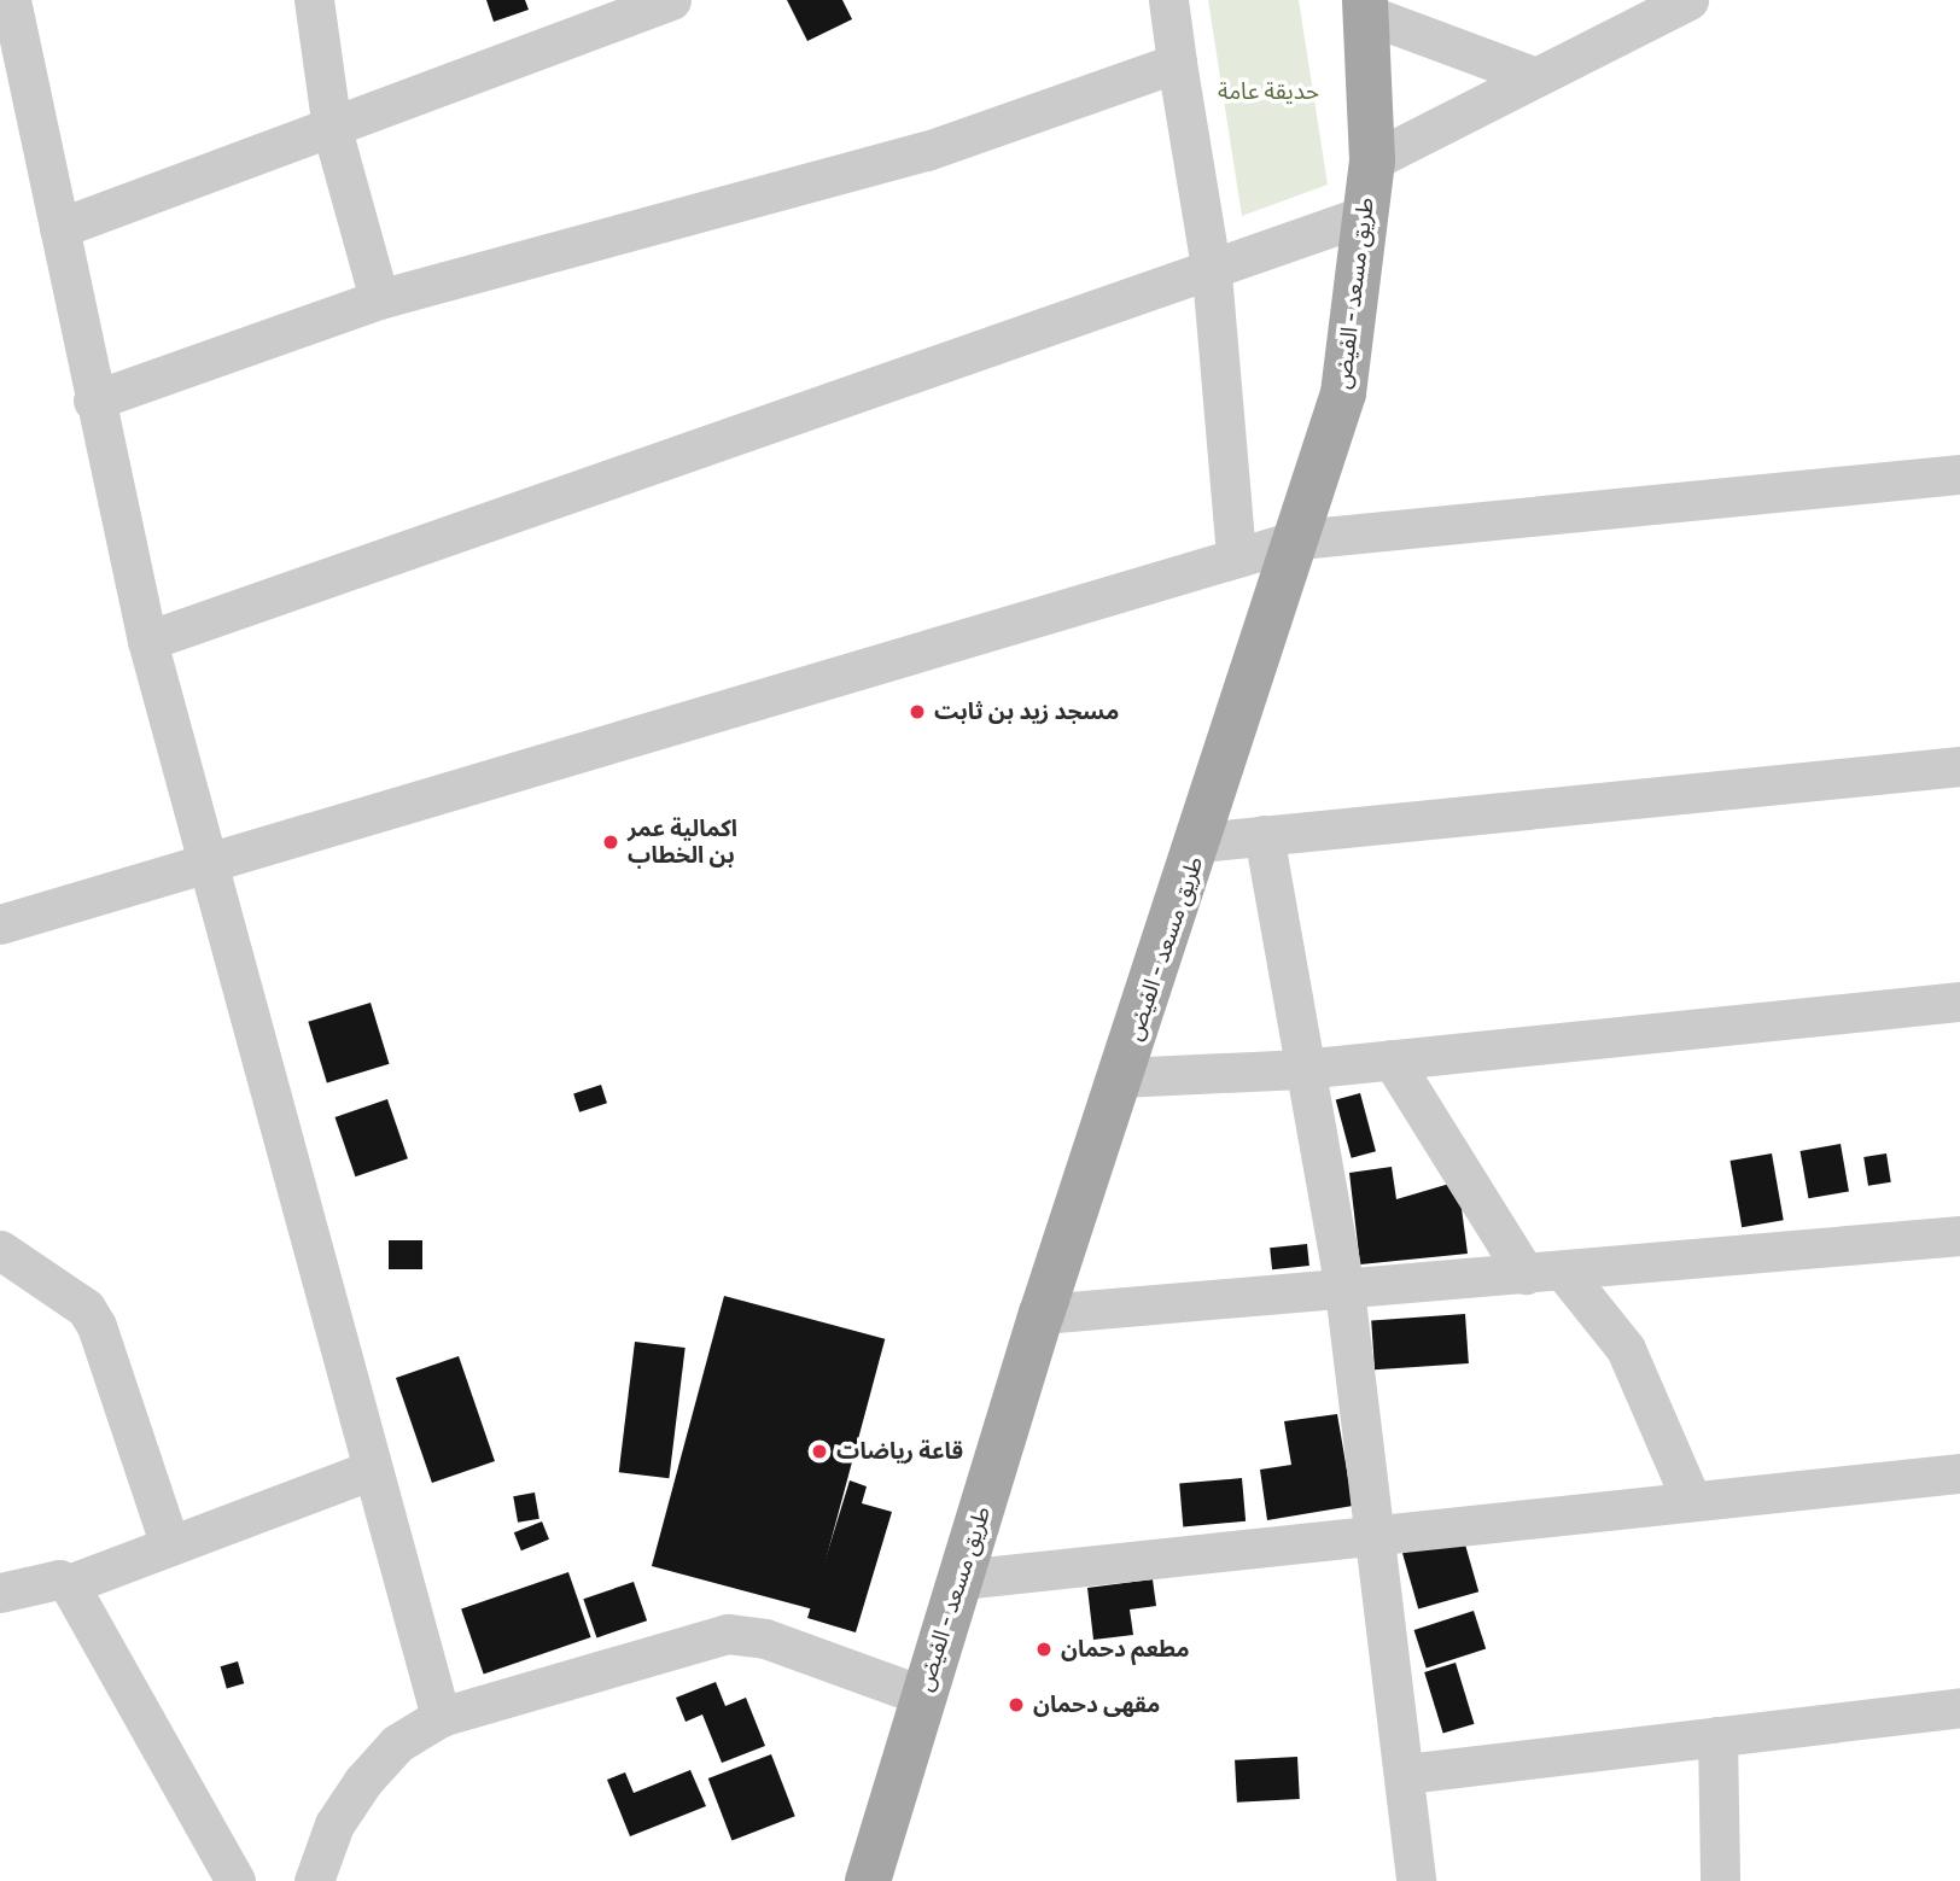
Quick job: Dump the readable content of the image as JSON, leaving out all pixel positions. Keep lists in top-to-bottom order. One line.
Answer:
{"streets":{"main road":["طريق مسعد - الفيض"]},"parks":["حديقة عامة"],"places":["مسجد زيد بن ثابت","اكمالية عمر بن الخطاب","قاعة رياضات","مطعم دحمان","مقهى دحمان"]}
